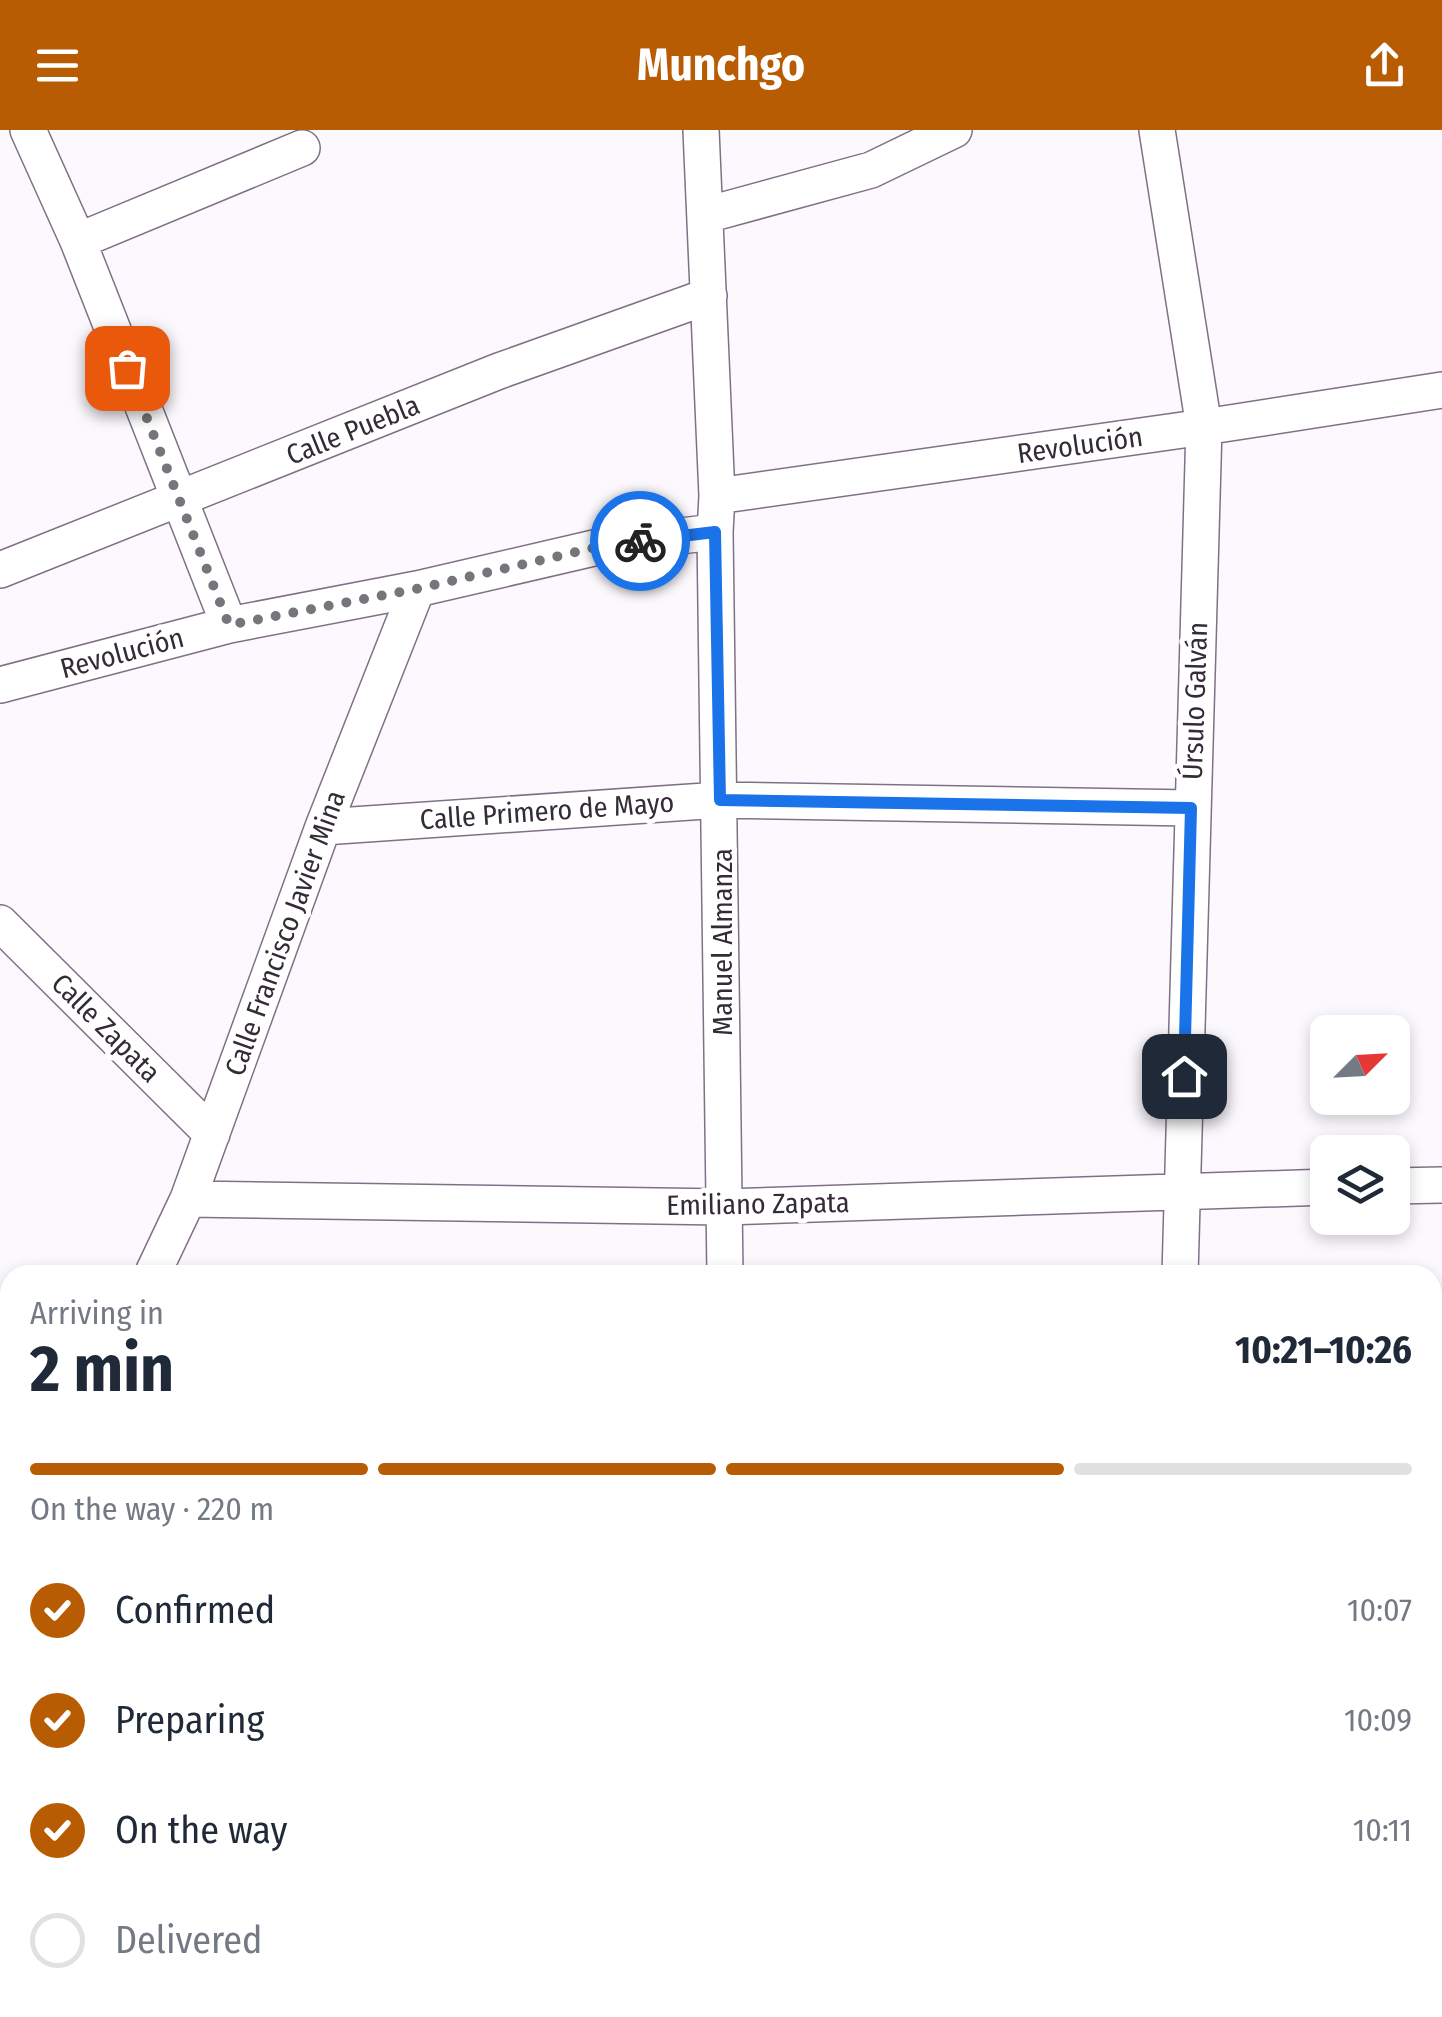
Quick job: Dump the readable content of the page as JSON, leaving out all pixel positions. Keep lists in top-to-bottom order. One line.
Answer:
{"streets":{"street":["Calle Puebla","Revolución","Úrsulo Galván","Calle Primero de Mayo","Calle Francisco Javier Mina","Manuel Almanza","Calle Zapata","Emiliano Zapata"]},"crossings":[["Calle Puebla","Manuel Almanza"],["Revolución","Úrsulo Galván"],["Revolución","Calle Francisco Javier Mina"],["Revolución","Manuel Almanza"],["Úrsulo Galván","Calle Primero de Mayo"],["Úrsulo Galván","Emiliano Zapata"],["Calle Primero de Mayo","Calle Francisco Javier Mina"],["Calle Primero de Mayo","Manuel Almanza"],["Calle Francisco Javier Mina","Calle Zapata"],["Calle Francisco Javier Mina","Emiliano Zapata"],["Manuel Almanza","Emiliano Zapata"]],"north":"top right","page":{"header":"Munchgo","heading":["2 min","Arriving in","10:21–10:26"],"bar":"On the way · 220 m","list":[["Confirmed","10:07"],["Preparing","10:09"],["On the way","10:11"],"Delivered"]}}
